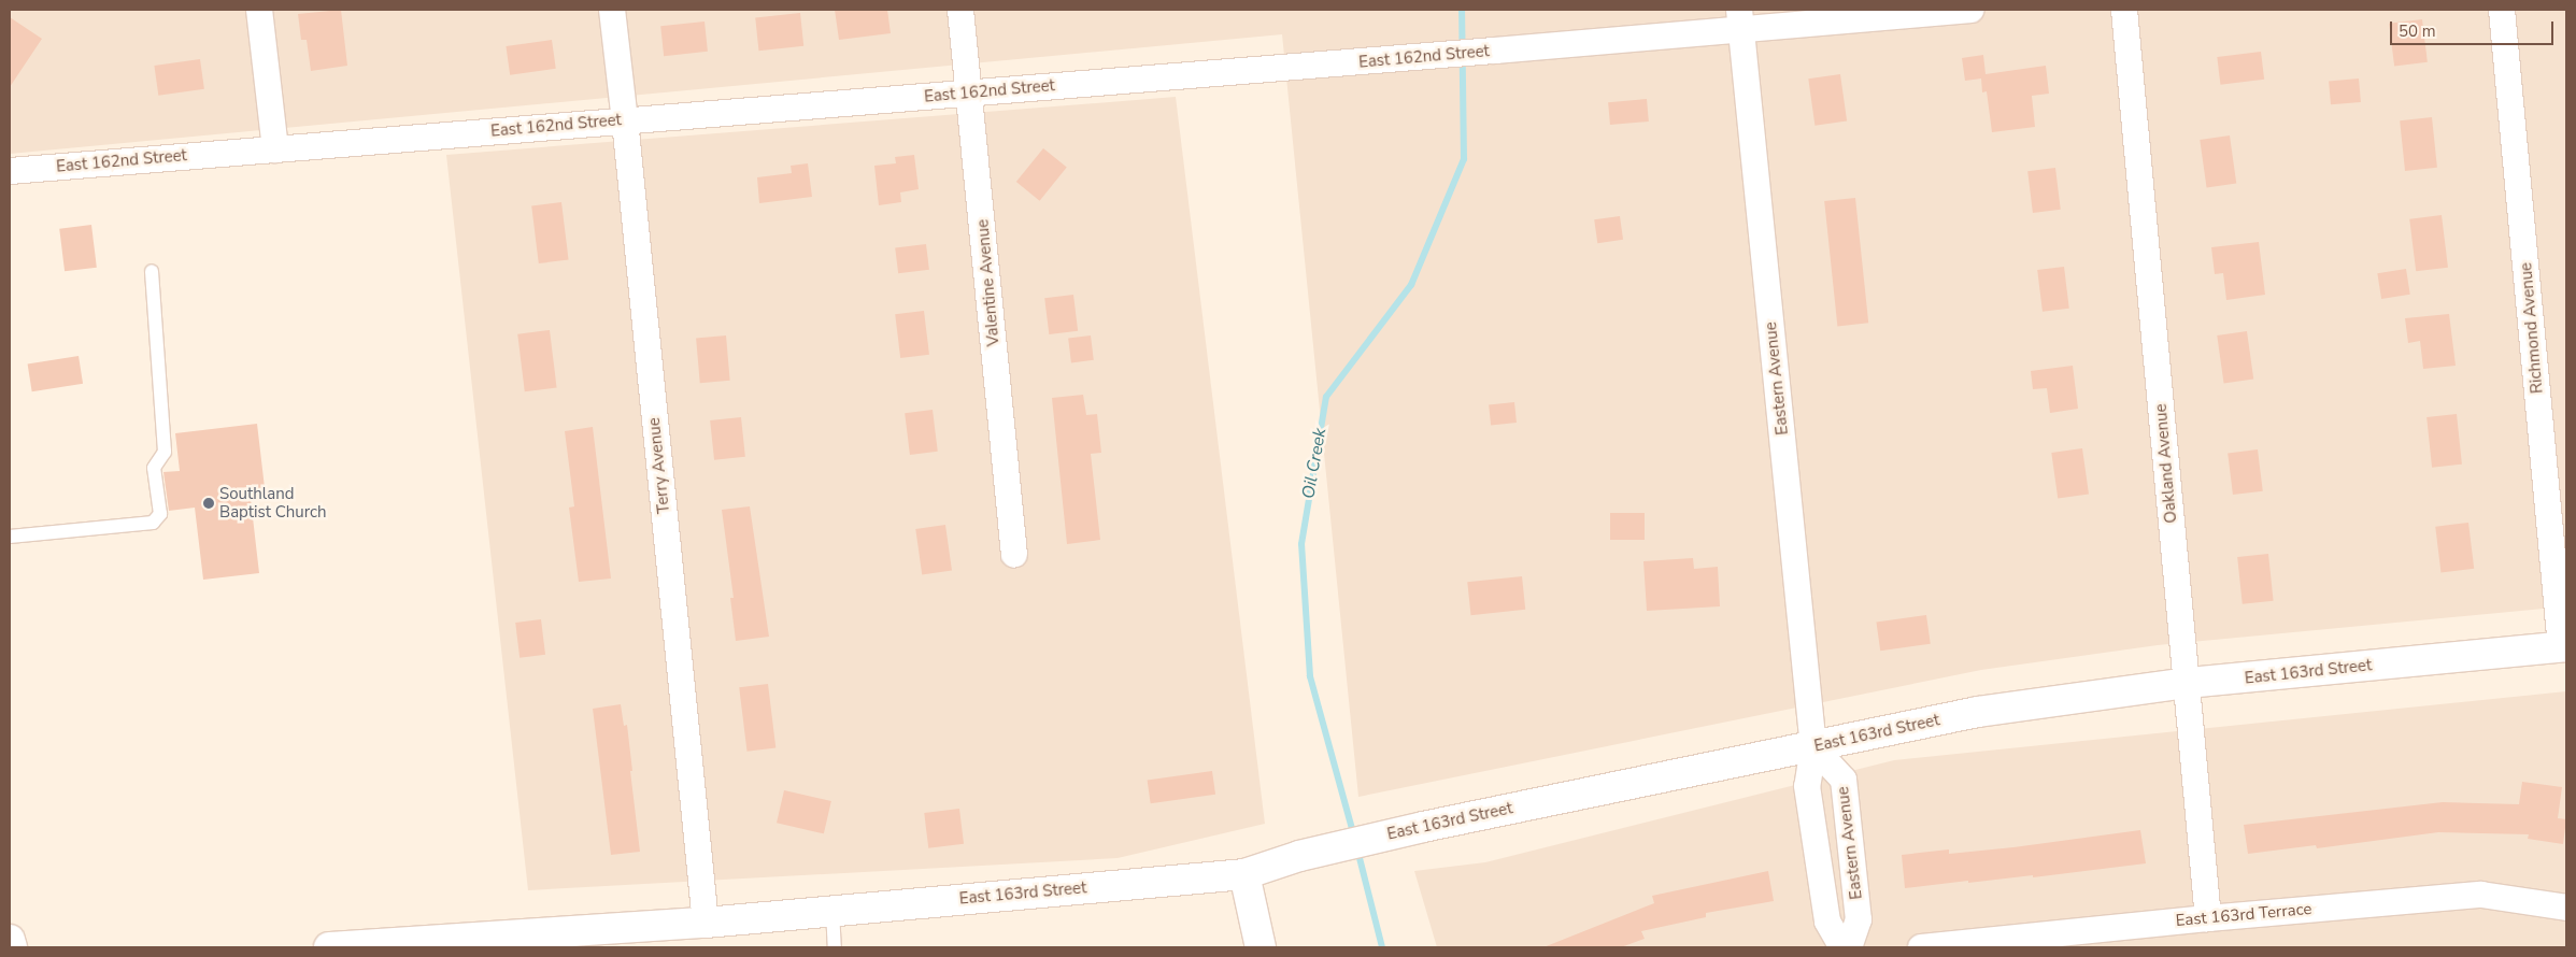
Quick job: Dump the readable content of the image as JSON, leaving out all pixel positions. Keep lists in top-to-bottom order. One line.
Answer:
{"streets":{"street":["East 162nd Street","Valentine Avenue","Richmond Avenue","Eastern Avenue","Oakland Avenue","Terry Avenue","East 163rd Street","East 163rd Terrace"]},"crossings":[["East 162nd Street","Valentine Avenue"],["East 162nd Street","Eastern Avenue"],["East 162nd Street","Terry Avenue"],["Richmond Avenue","East 163rd Street"],["Eastern Avenue","East 163rd Street"],["Oakland Avenue","East 163rd Street"],["Oakland Avenue","East 163rd Terrace"],["Terry Avenue","East 163rd Street"]],"water":["Oil Creek"],"places":["Southland Baptist Church"],"scale_bar":"50 m"}
